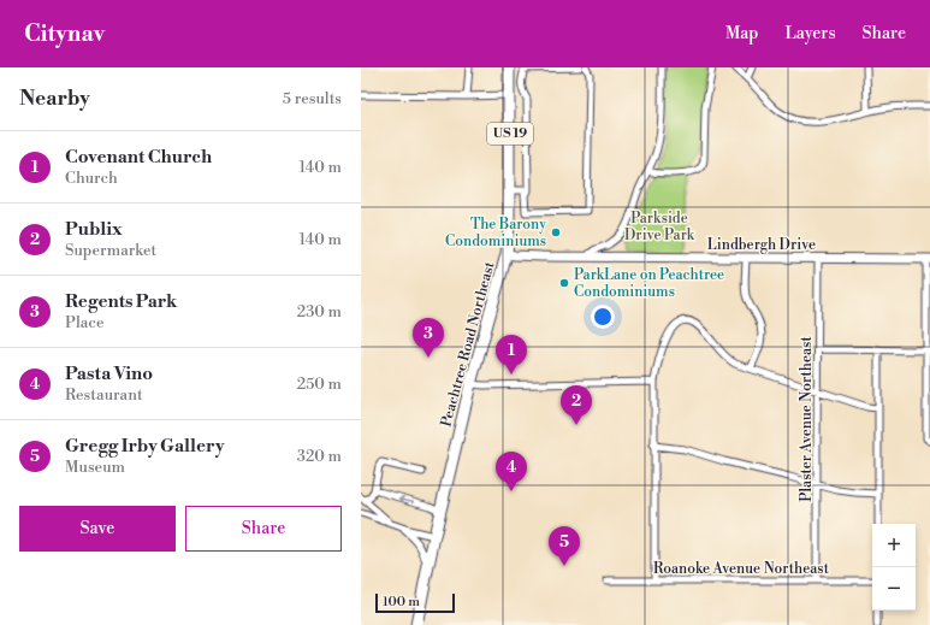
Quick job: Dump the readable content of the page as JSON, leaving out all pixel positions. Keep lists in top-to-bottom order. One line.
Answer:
{"streets":{"highway":["US 19","Peachtree Road Northeast"],"main road":["Lindbergh Drive"],"street":["Plaster Avenue Northeast","Roanoke Avenue Northeast"]},"crossings":[["Lindbergh Drive","Peachtree Road Northeast"],["Lindbergh Drive","Plaster Avenue Northeast"],["Plaster Avenue Northeast","Roanoke Avenue Northeast"]],"parks":["Parkside Drive Park"],"places":["The Barony Condominiums","ParkLane on Peachtree Condominiums"],"scale_bar":"100 m","page":{"header":"Citynav","nav":["Map","Layers","Share"],"heading":["Nearby","5 results"],"list":[{"mark":"1","name":"Covenant Church","note":"Church","value":"140 m"},{"mark":"2","name":"Publix","note":"Supermarket","value":"140 m"},{"mark":"3","name":"Regents Park","note":"Place","value":"230 m"},{"mark":"4","name":"Pasta Vino","note":"Restaurant","value":"250 m"},{"mark":"5","name":"Gregg Irby Gallery","note":"Museum","value":"320 m"}],"pins":["3","1","2","4","5"],"buttons":["Save","Share"],"map_buttons":["+","−"],"scale":"100 m"}}
